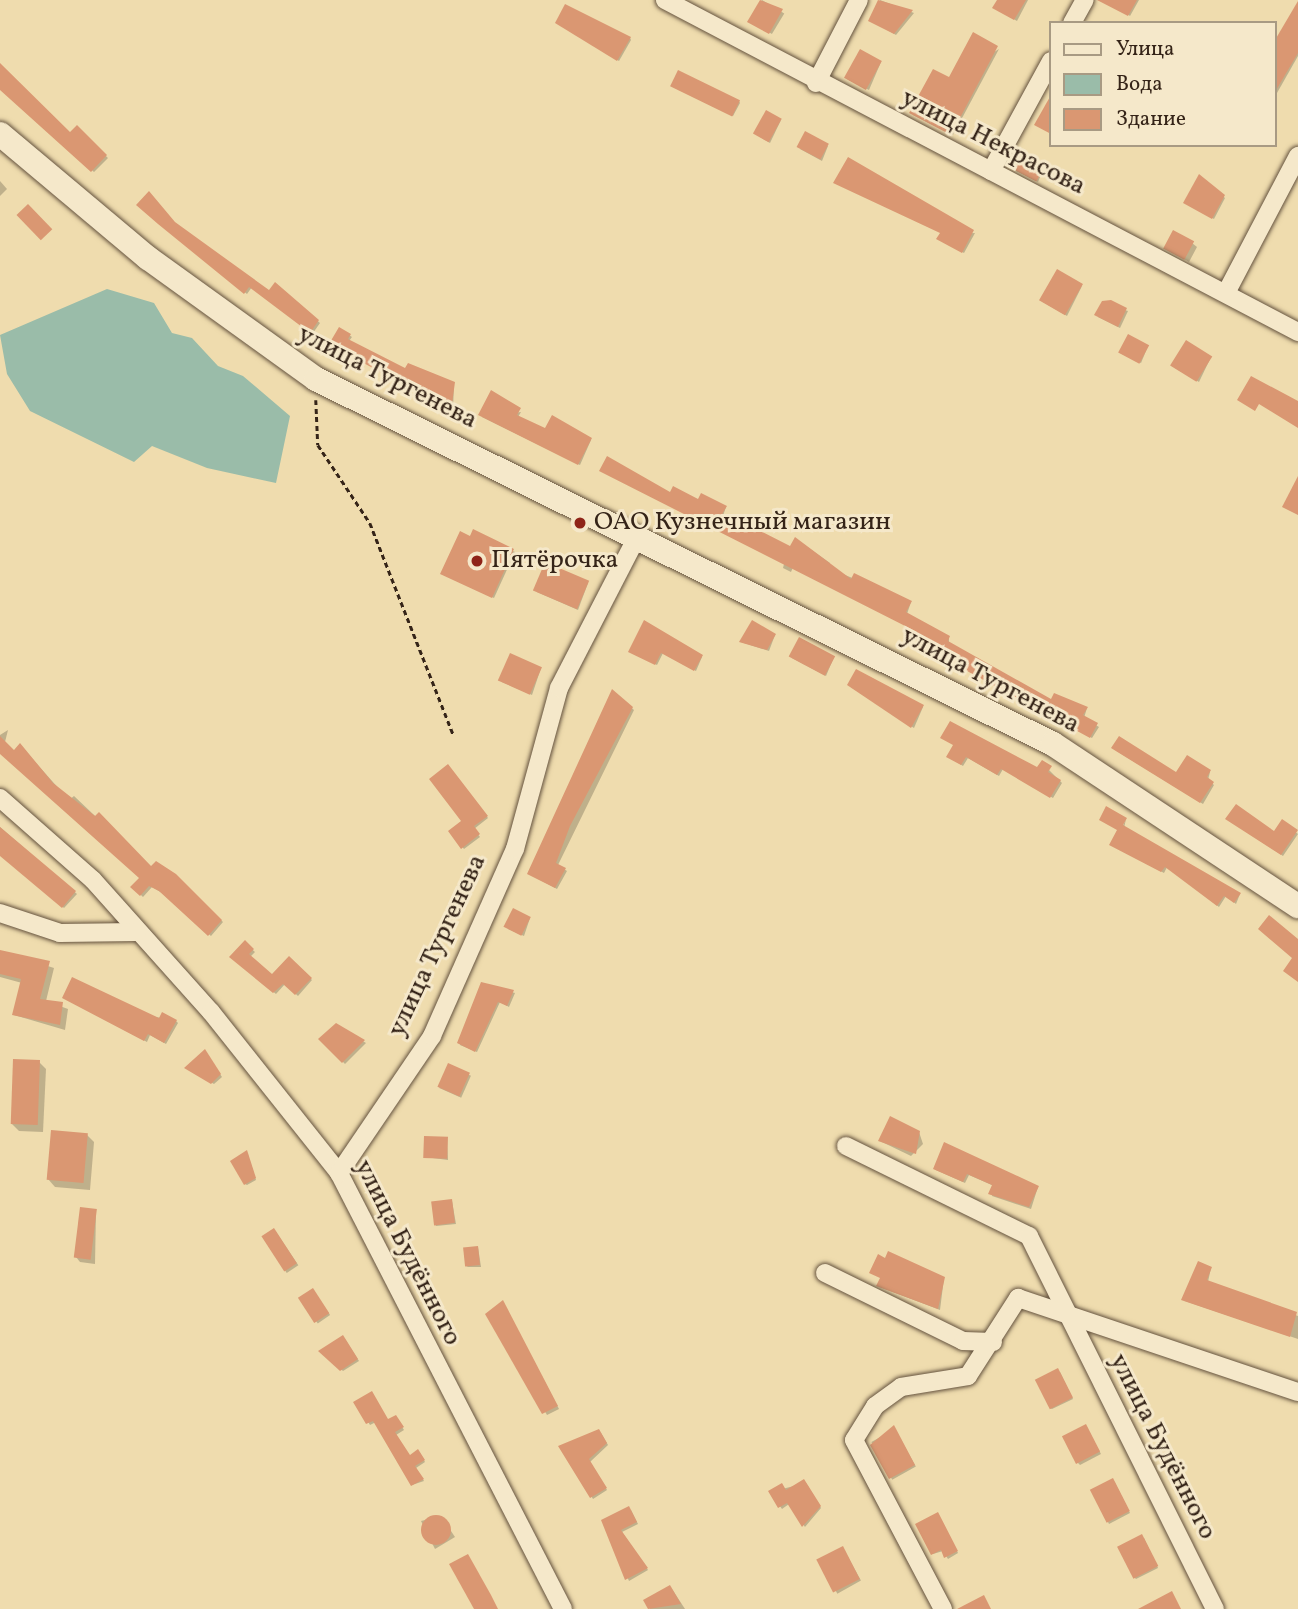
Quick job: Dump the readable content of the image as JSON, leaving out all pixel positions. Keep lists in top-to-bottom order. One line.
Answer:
{"streets":{"street":["улица Некрасова","улица Тургенева","улица Будённого"]},"crossings":[["улица Тургенева","улица Будённого"]],"places":["ОАО Кузнечный магазин","Пятёрочка"],"legend":["Улица","Вода","Здание"]}
